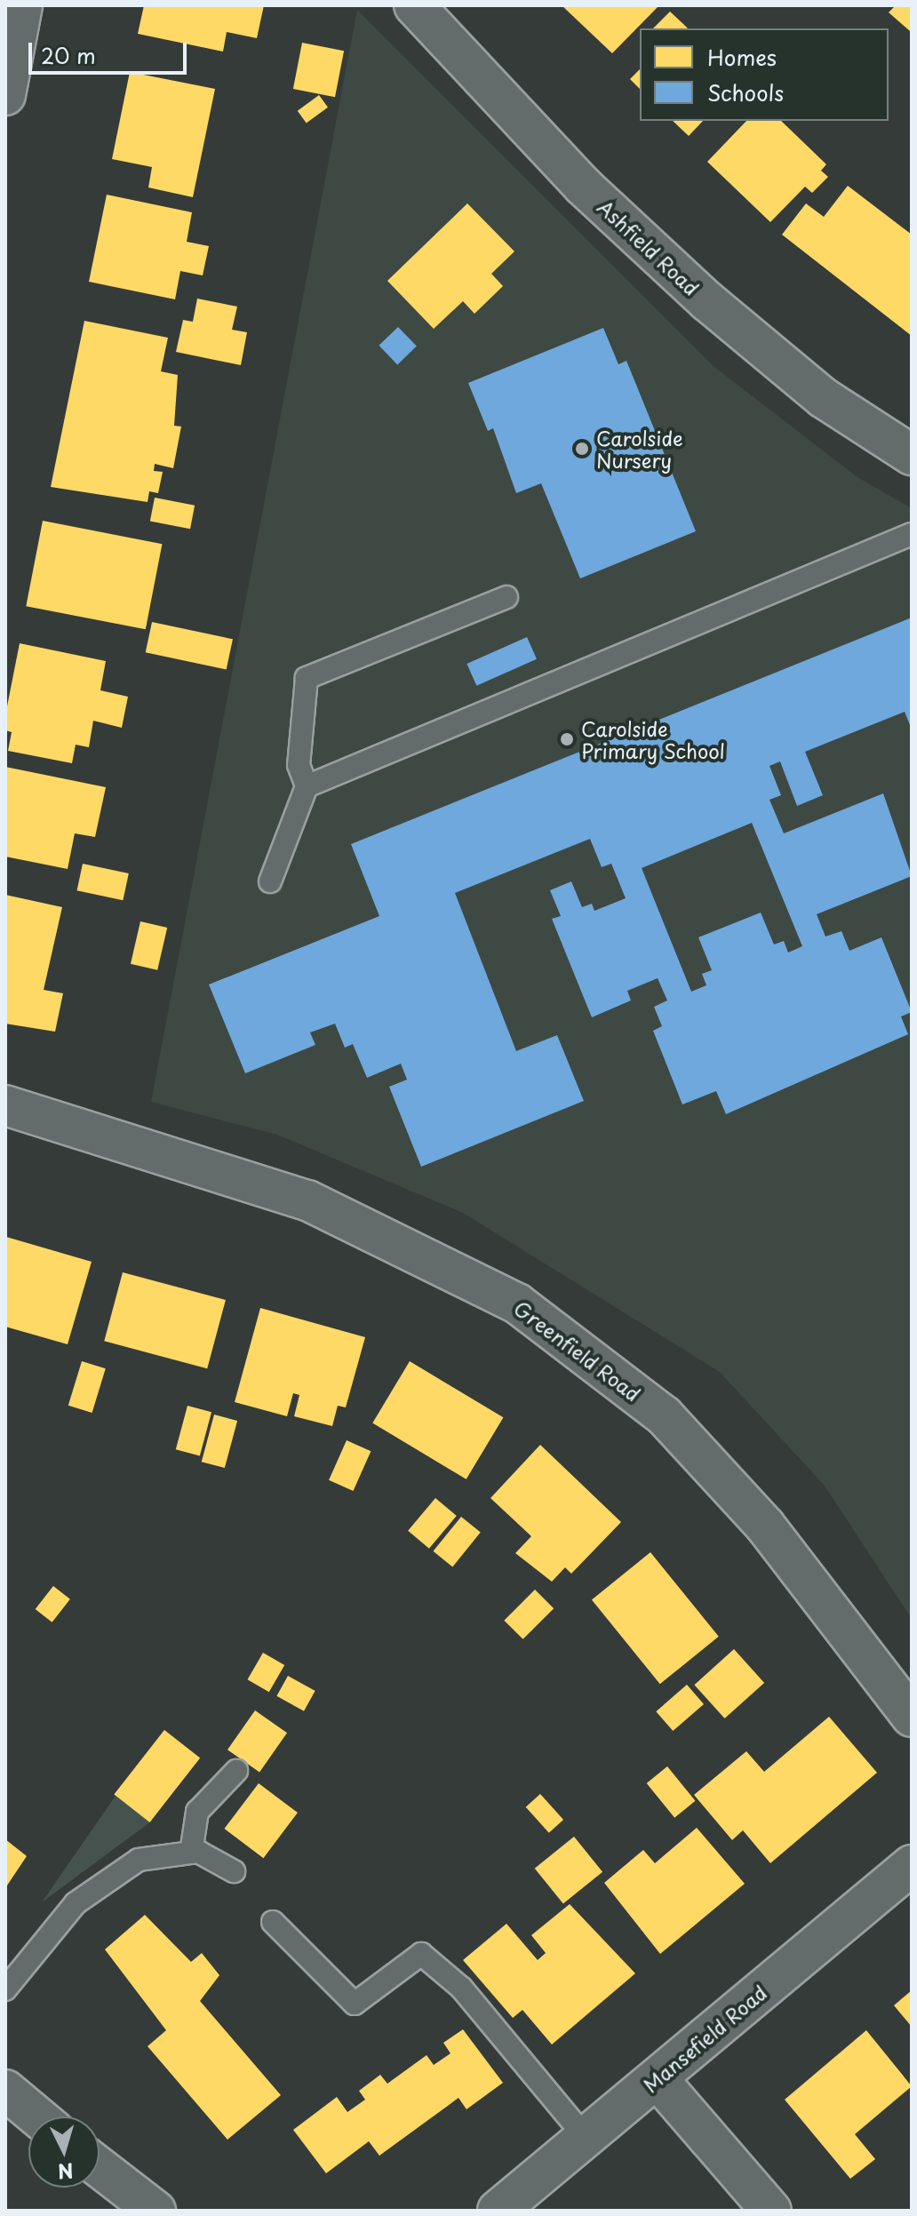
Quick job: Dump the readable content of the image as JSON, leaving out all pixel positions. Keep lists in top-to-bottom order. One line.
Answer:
{"streets":{"street":["Ashfield Road","Greenfield Road","Mansefield Road"]},"places":["Carolside Nursery","Carolside Primary School"],"legend":["Homes","Schools"],"scale_bar":"20 m","north":"bottom"}
